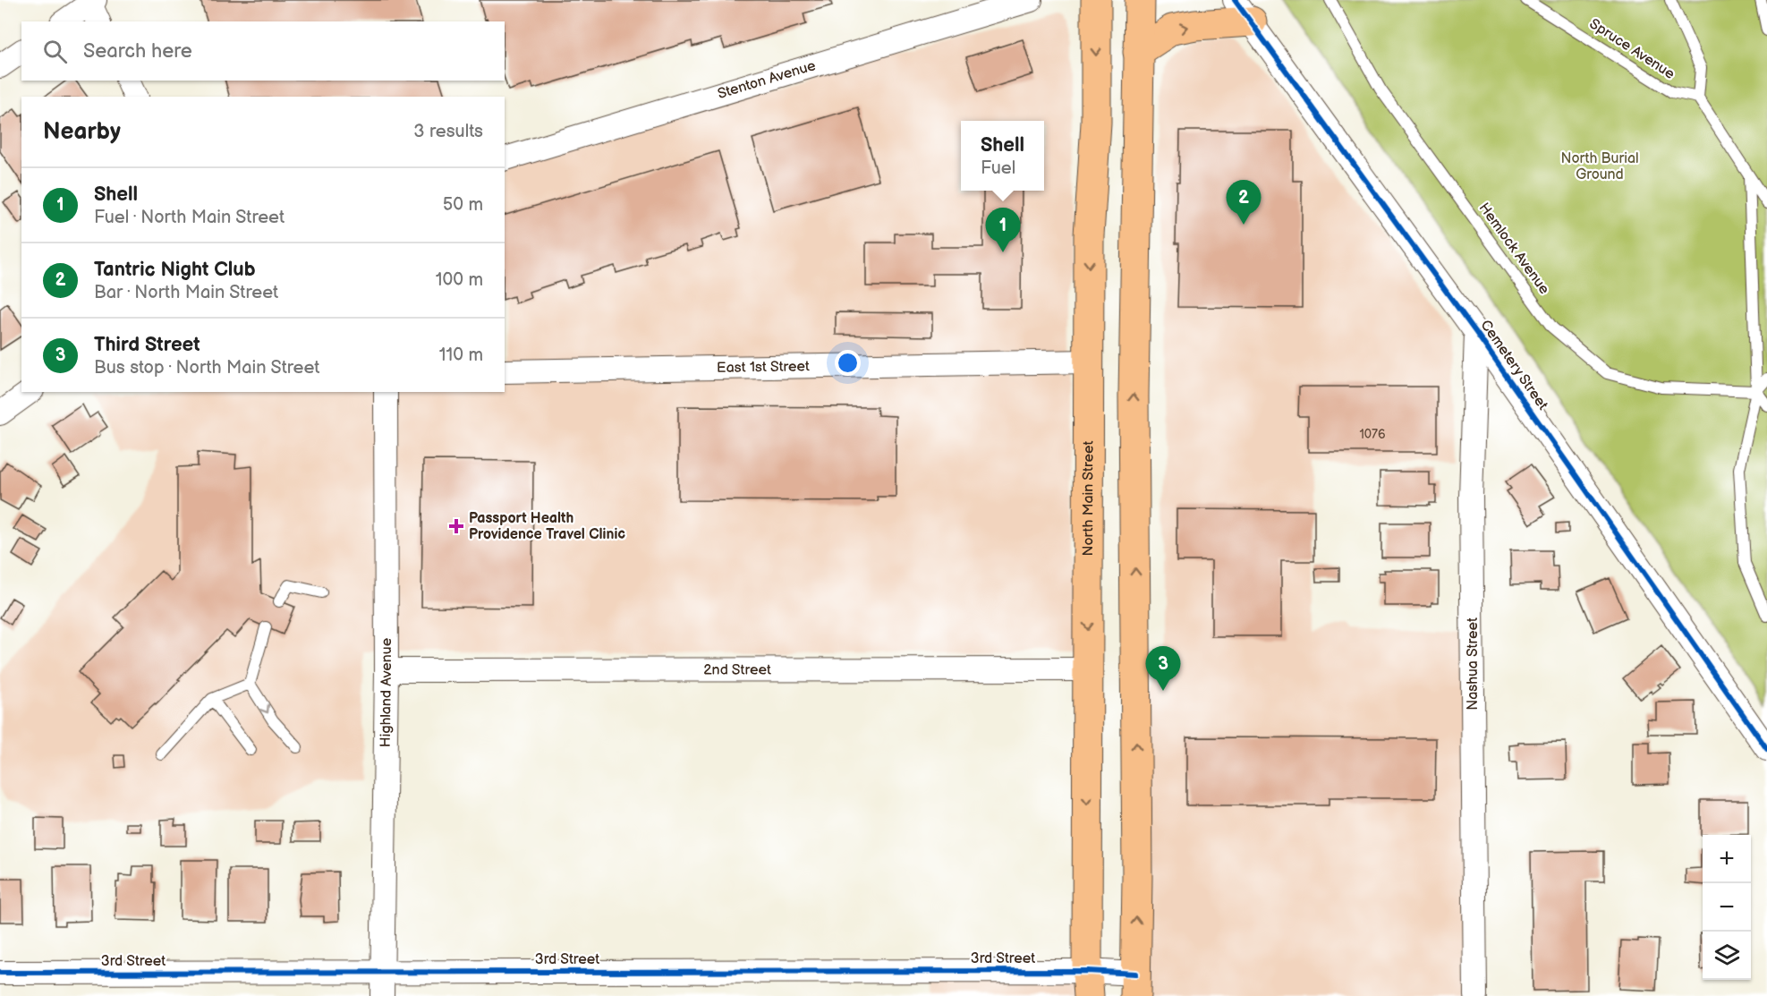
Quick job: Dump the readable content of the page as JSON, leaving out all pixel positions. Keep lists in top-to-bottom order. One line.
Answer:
{"streets":{"main road":["North Main Street"],"street":["Stenton Avenue","Cemetery Street","East 1st Street","Nashua Street","2nd Street","Highland Avenue","3rd Street"],"lane":["Spruce Avenue","Hemlock Avenue"]},"crossings":[["Cemetery Street","Nashua Street"],["East 1st Street","North Main Street"],["North Main Street","2nd Street"],["North Main Street","3rd Street"],["2nd Street","Highland Avenue"],["Highland Avenue","3rd Street"]],"parks":["North Burial Ground"],"places":{"health":["Passport Health Providence Travel Clinic"]},"house_numbers":["1076"],"page":{"search":"Search here","heading":["Nearby","3 results"],"popup":["Shell","Fuel"],"list":[{"mark":"1","name":"Shell","note":"Fuel · North Main Street","value":"50 m"},{"mark":"2","name":"Tantric Night Club","note":"Bar · North Main Street","value":"100 m"},{"mark":"3","name":"Third Street","note":"Bus stop · North Main Street","value":"110 m"}],"pins":["2","1","3"],"map_buttons":["+","−"]}}
